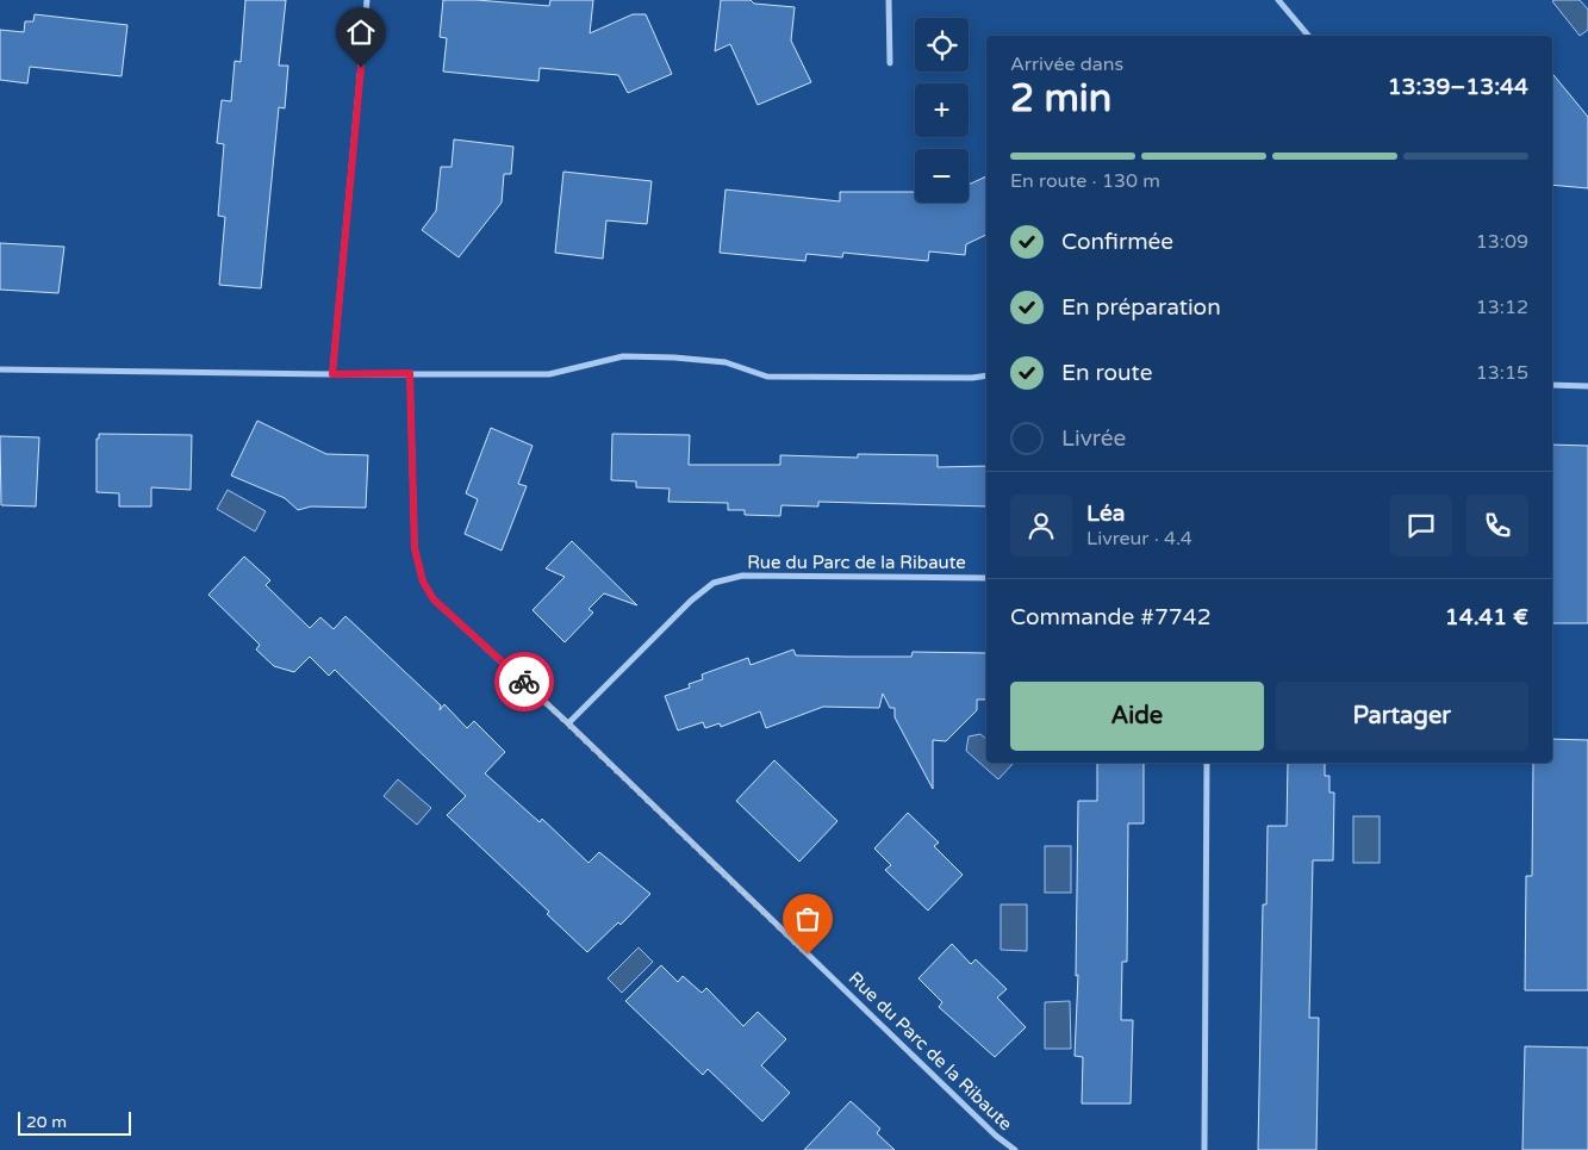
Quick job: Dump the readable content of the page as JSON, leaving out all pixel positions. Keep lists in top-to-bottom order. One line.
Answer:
{"streets":{"street":["Rue du Parc de la Ribaute"]},"scale_bar":"20 m","page":{"map_buttons":["+","−"],"heading":["2 min","Arrivée dans","13:39–13:44"],"panel":["Léa","Livreur · 4.4","Commande #7742","14.41 €"],"bar":"En route · 130 m","list":[["Confirmée","13:09"],["En préparation","13:12"],["En route","13:15"],"Livrée"],"buttons":["Aide","Partager"],"scale":"20 m"}}
